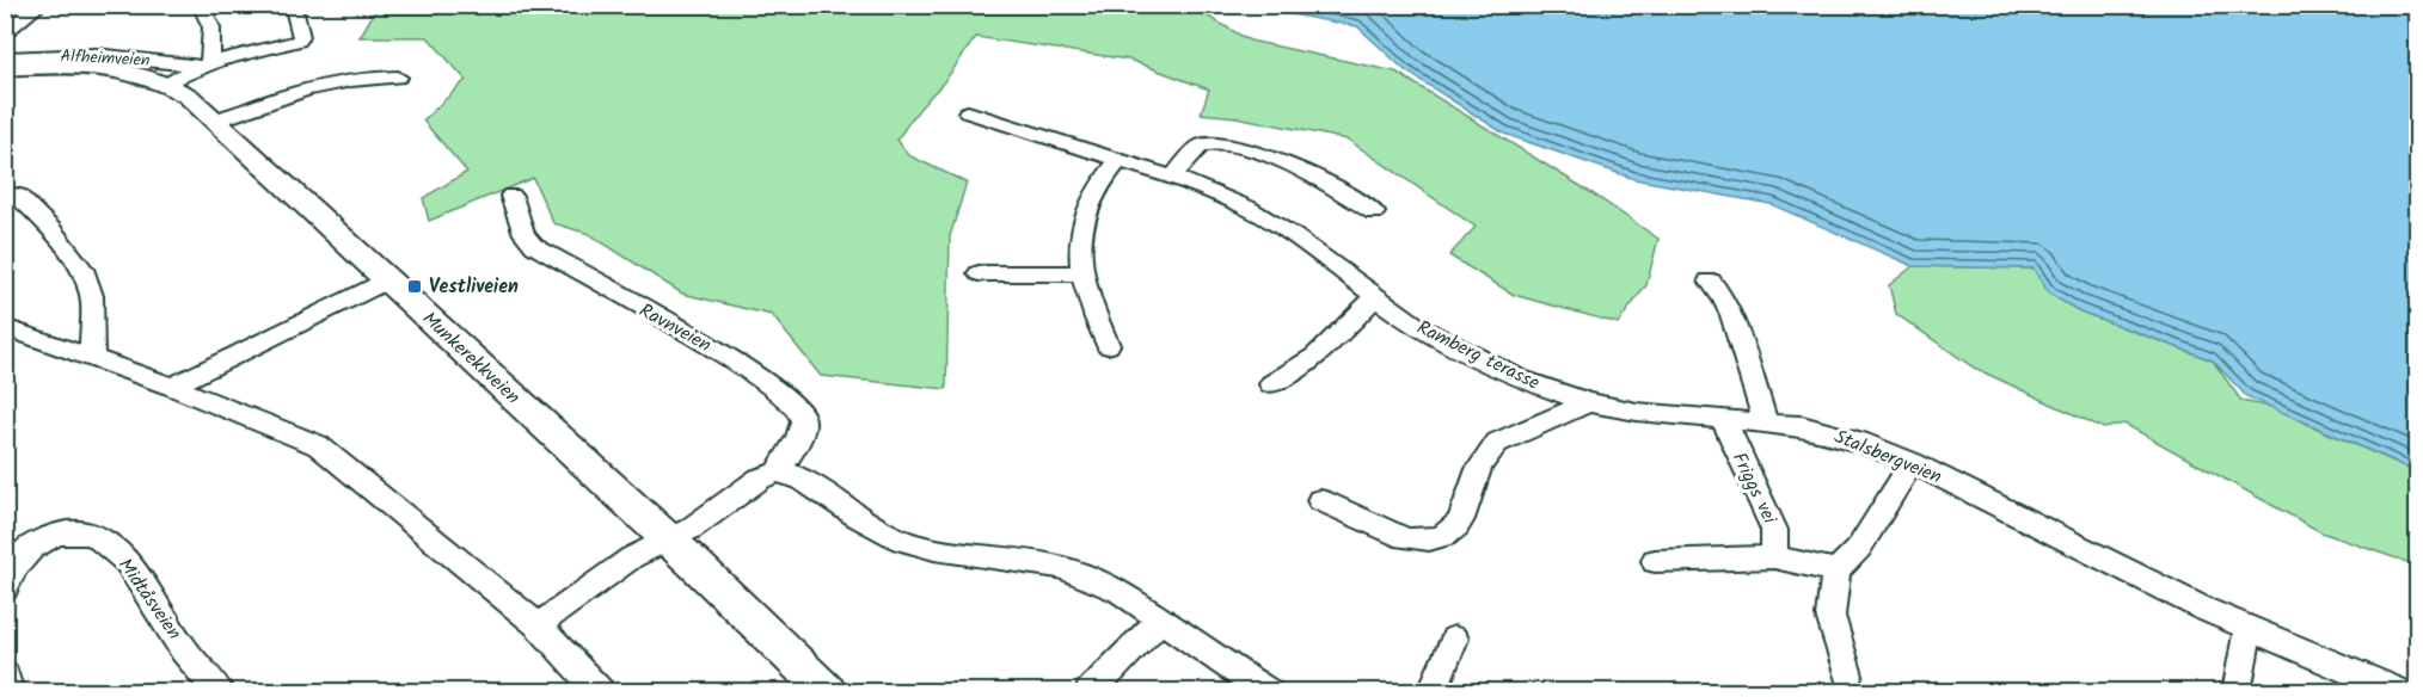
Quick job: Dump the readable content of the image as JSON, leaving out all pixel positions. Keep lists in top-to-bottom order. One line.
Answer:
{"streets":{"main road":["Munkerekkveien"],"street":["Alfheimveien","Ravnveien","Ramberg terasse","Stalsbergveien","Friggs vei","Midtåsveien"]},"crossings":[["Ramberg terasse","Stalsbergveien"],["Stalsbergveien","Friggs vei"]],"places":{"transit":["Vestliveien"]}}
